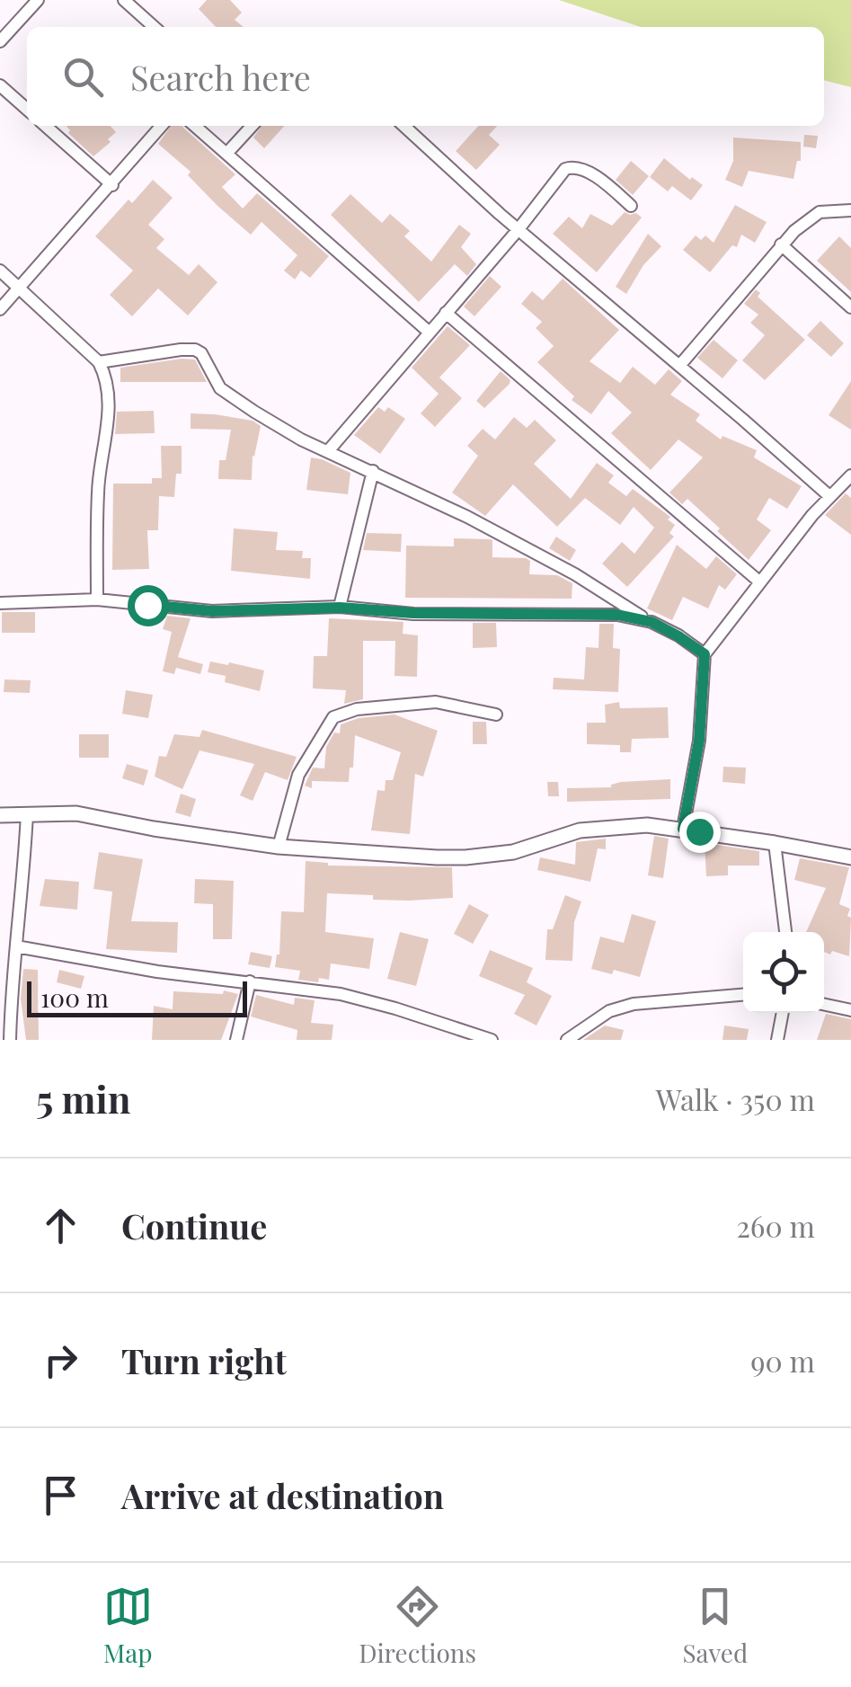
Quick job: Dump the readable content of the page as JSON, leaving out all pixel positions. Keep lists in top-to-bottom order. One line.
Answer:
{"scale_bar":"100 m","page":{"search":"Search here","scale":"100 m","heading":["5 min","Walk · 350 m"],"list":[["Continue","260 m"],["Turn right","90 m"],"Arrive at destination"],"nav":["Map","Directions","Saved"]}}
